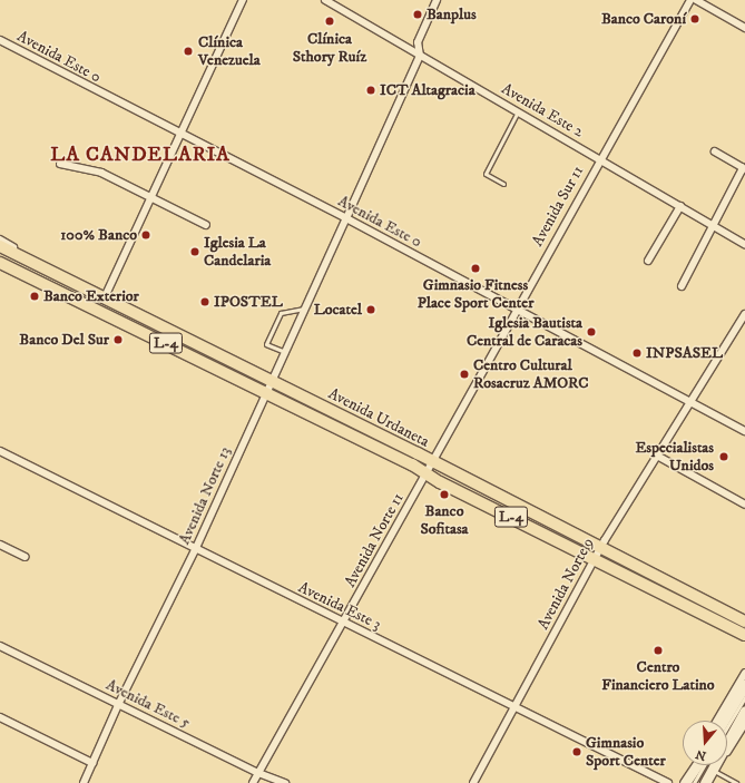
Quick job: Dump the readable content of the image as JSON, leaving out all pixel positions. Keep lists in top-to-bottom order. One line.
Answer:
{"streets":{"main road":["L-4","Avenida Urdaneta"],"street":["Avenida Este 0","Avenida Este 2","Avenida Sur 11","Avenida Norte 13","Avenida Norte 11","Avenida Norte 9","Avenida Este 3","Avenida Este 5"]},"crossings":[["Avenida Este 0","Avenida Sur 11"],["Avenida Este 0","Avenida Norte 13"],["Avenida Este 0","Avenida Norte 11"],["Avenida Este 0","Avenida Norte 9"],["Avenida Este 2","Avenida Sur 11"],["Avenida Este 2","Avenida Norte 13"],["Avenida Sur 11","Avenida Norte 11"],["L-4","Avenida Urdaneta"],["Avenida Urdaneta","Avenida Norte 13"],["Avenida Urdaneta","Avenida Norte 11"],["Avenida Urdaneta","Avenida Norte 9"],["Avenida Norte 13","Avenida Este 3"],["Avenida Norte 13","Avenida Este 5"],["Avenida Norte 11","Avenida Este 3"],["Avenida Norte 11","Avenida Este 5"],["Avenida Norte 9","Avenida Este 3"]],"districts":["LA CANDELARIA"],"places":["Banplus","Banco Caroní","Clínica Sthory Ruíz","Clínica Venezuela","ICT Altagracia","100% Banco","Iglesia La Candelaria","Gimnasio Fitness Place Sport Center","Banco Exterior","IPOSTEL","Locatel","Iglesia Bautista Central de Caracas","Banco Del Sur","INPSASEL","Centro Cultural Rosacruz AMORC","Especialistas Unidos","Banco Sofitasa","Centro Financiero Latino","Gimnasio Sport Center"],"north":"bottom"}
